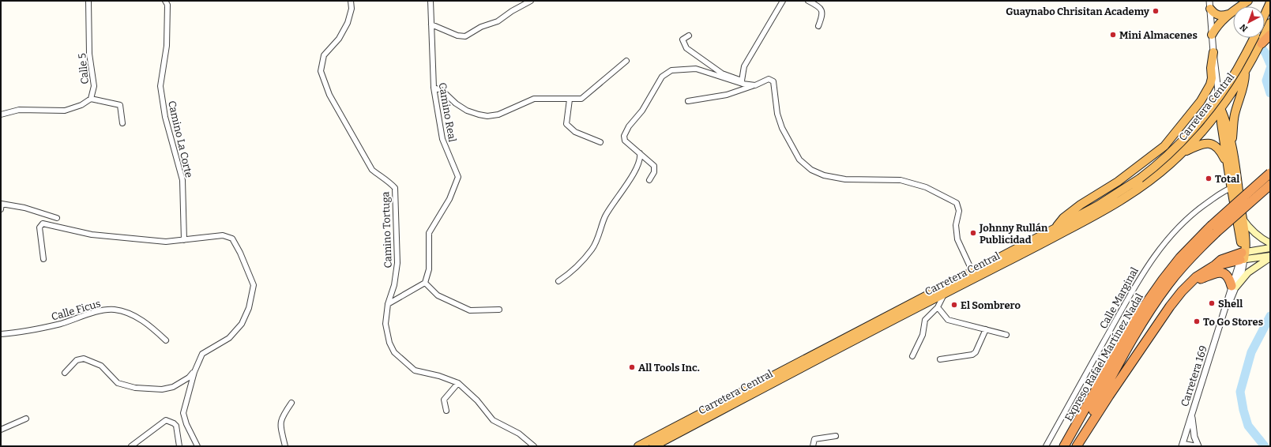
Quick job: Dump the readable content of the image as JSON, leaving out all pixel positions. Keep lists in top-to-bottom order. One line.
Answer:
{"streets":{"highway":["Carretera Central","Expreso Rafael Martínez Nadal","Carretera 169"],"street":["Calle 5","Camino Real","Camino La Corte","Camino Tortuga","Calle Marginal","Calle Ficus"]},"crossings":[["Carretera Central","Carretera 169"],["Calle Marginal","Carretera 169"]],"places":["Guaynabo Chrisitan Academy","Mini Almacenes","Total","Johnny Rullán Publicidad","Shell","El Sombrero","To Go Stores","All Tools Inc."],"north":"bottom left"}
